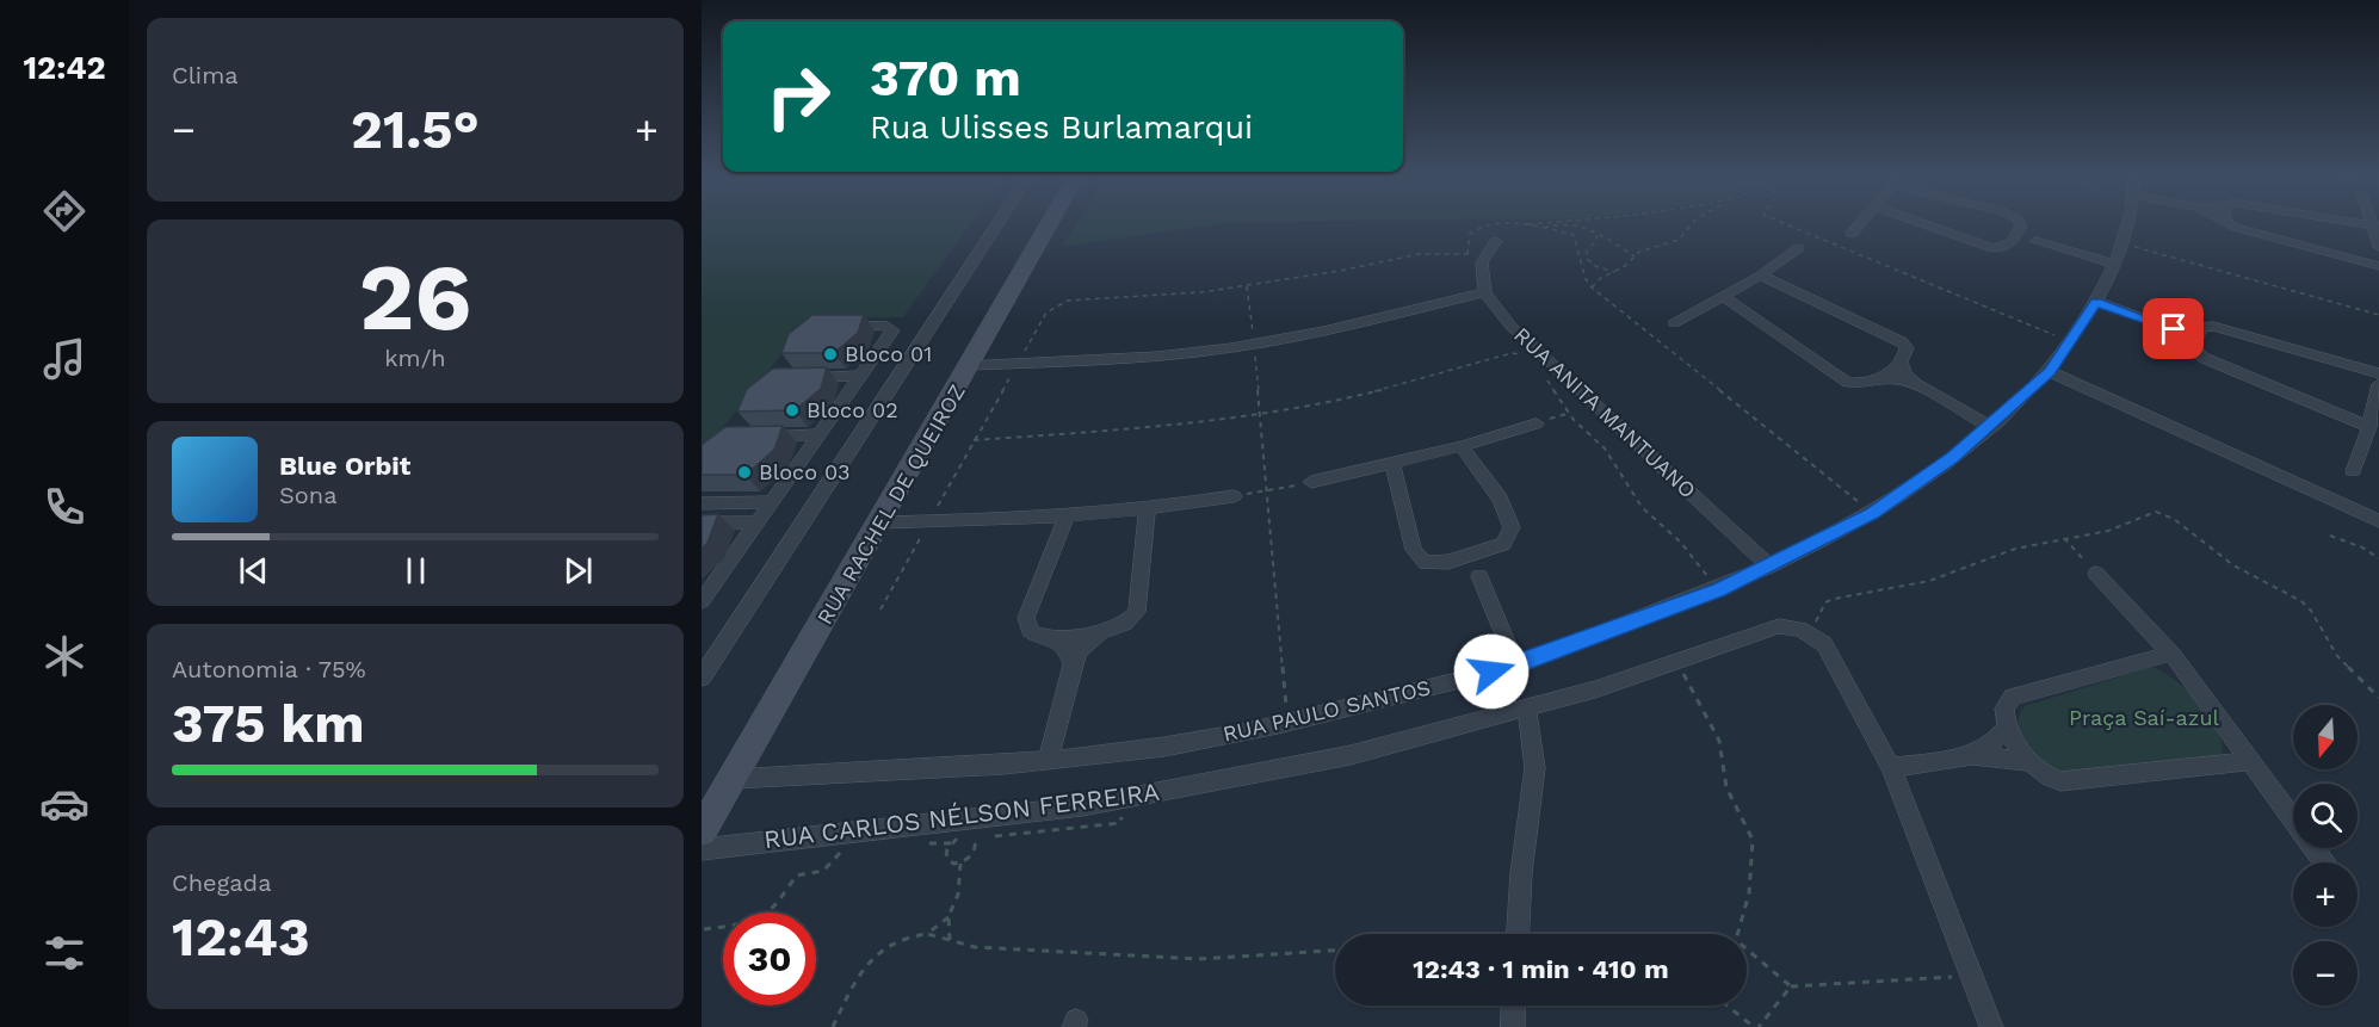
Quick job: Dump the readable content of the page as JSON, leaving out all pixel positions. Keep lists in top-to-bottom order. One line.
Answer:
{"streets":{"street":["RUA ANITA MANTUANO","RUA RACHEL DE QUEIROZ","RUA PAULO SANTOS","RUA CARLOS NÉLSON FERREIRA"]},"crossings":[["RUA ANITA MANTUANO","RUA PAULO SANTOS"],["RUA RACHEL DE QUEIROZ","RUA PAULO SANTOS"]],"parks":["Praça Saí-azul"],"places":["Bloco 01","Bloco 02","Bloco 03"],"north":"bottom","page":{"tabs":"12:42","tile":["Clima",["26","km/h"],["Autonomia · 75%","375 km"],["Chegada","12:43"]],"turn":["370 m","Rua Ulisses Burlamarqui"],"heat":["−","21.5°","+"],"song":["Blue Orbit","Sona"],"map_buttons":["+","−"],"limit":"30","trip":"12:43 · 1 min · 410 m"}}
